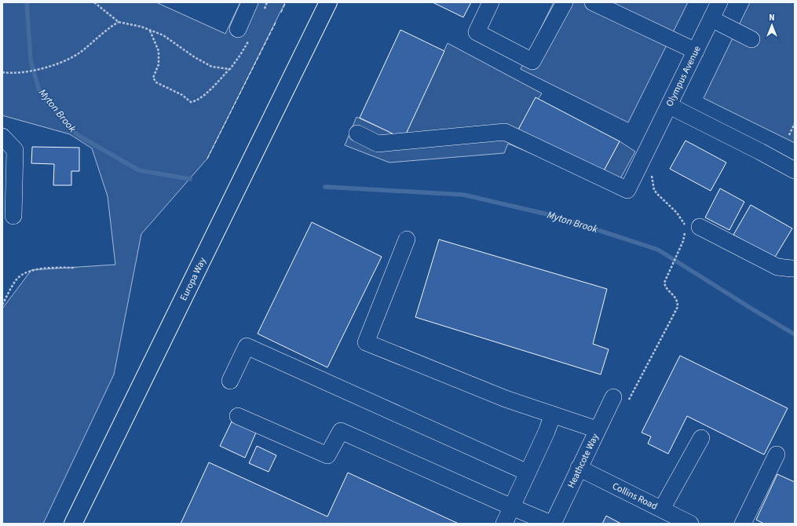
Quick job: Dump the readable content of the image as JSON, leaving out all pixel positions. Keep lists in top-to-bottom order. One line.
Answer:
{"streets":{"highway":["Europa Way"],"street":["Olympus Avenue","Heathcote Way","Collins Road"]},"crossings":[["Heathcote Way","Collins Road"]],"water":["Myton Brook"],"north":"top"}
